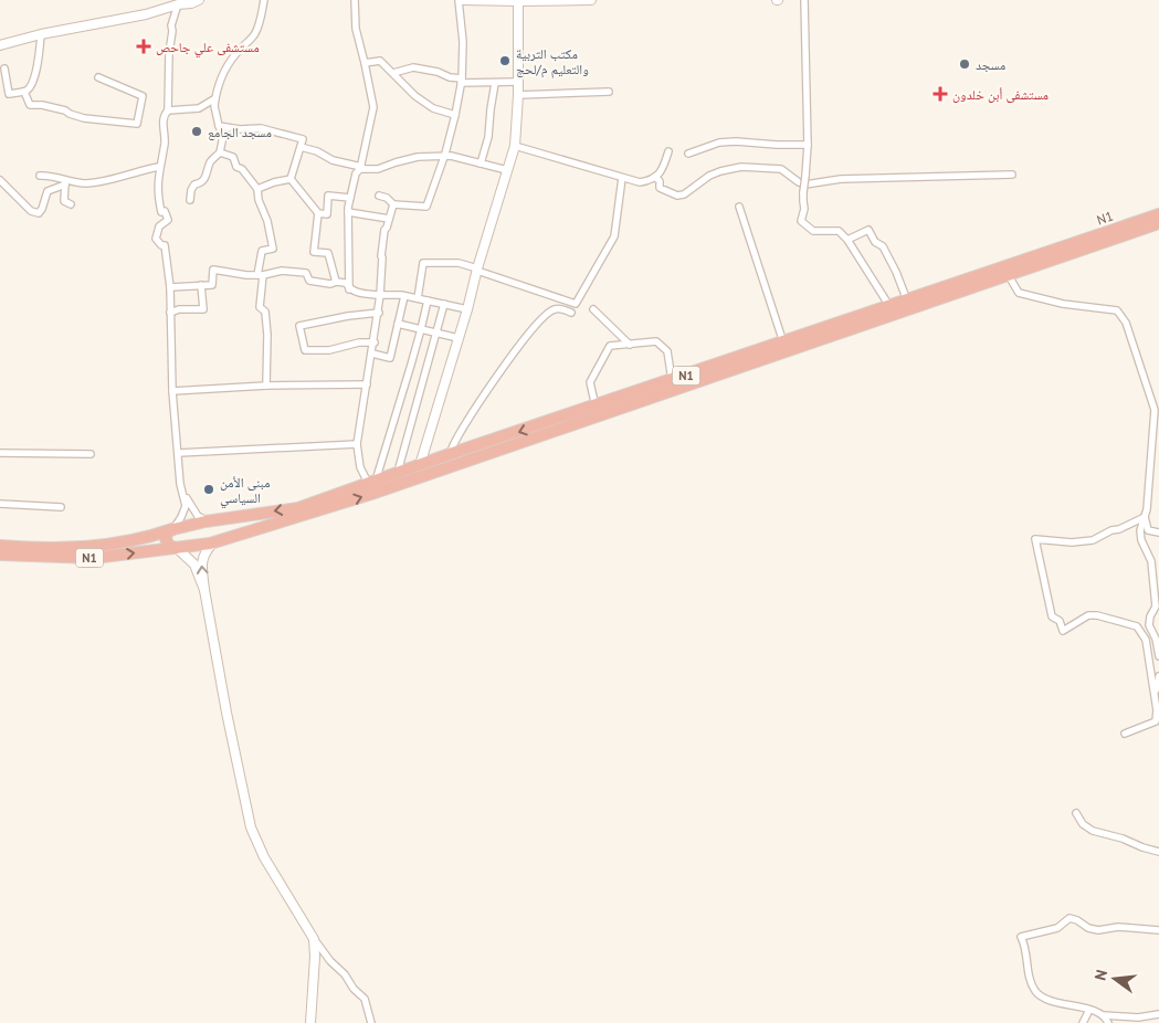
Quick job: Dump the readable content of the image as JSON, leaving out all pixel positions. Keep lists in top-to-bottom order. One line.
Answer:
{"streets":{"highway":["N1"]},"places":{"health":["مستشفى علي جاحص","مستشفى أبن خلدون"],"other":["مكتب التربية والتعليم م/لحج","مسجد","مسجد الجامع","مبنى الأمن السياسي"]},"north":"left"}
